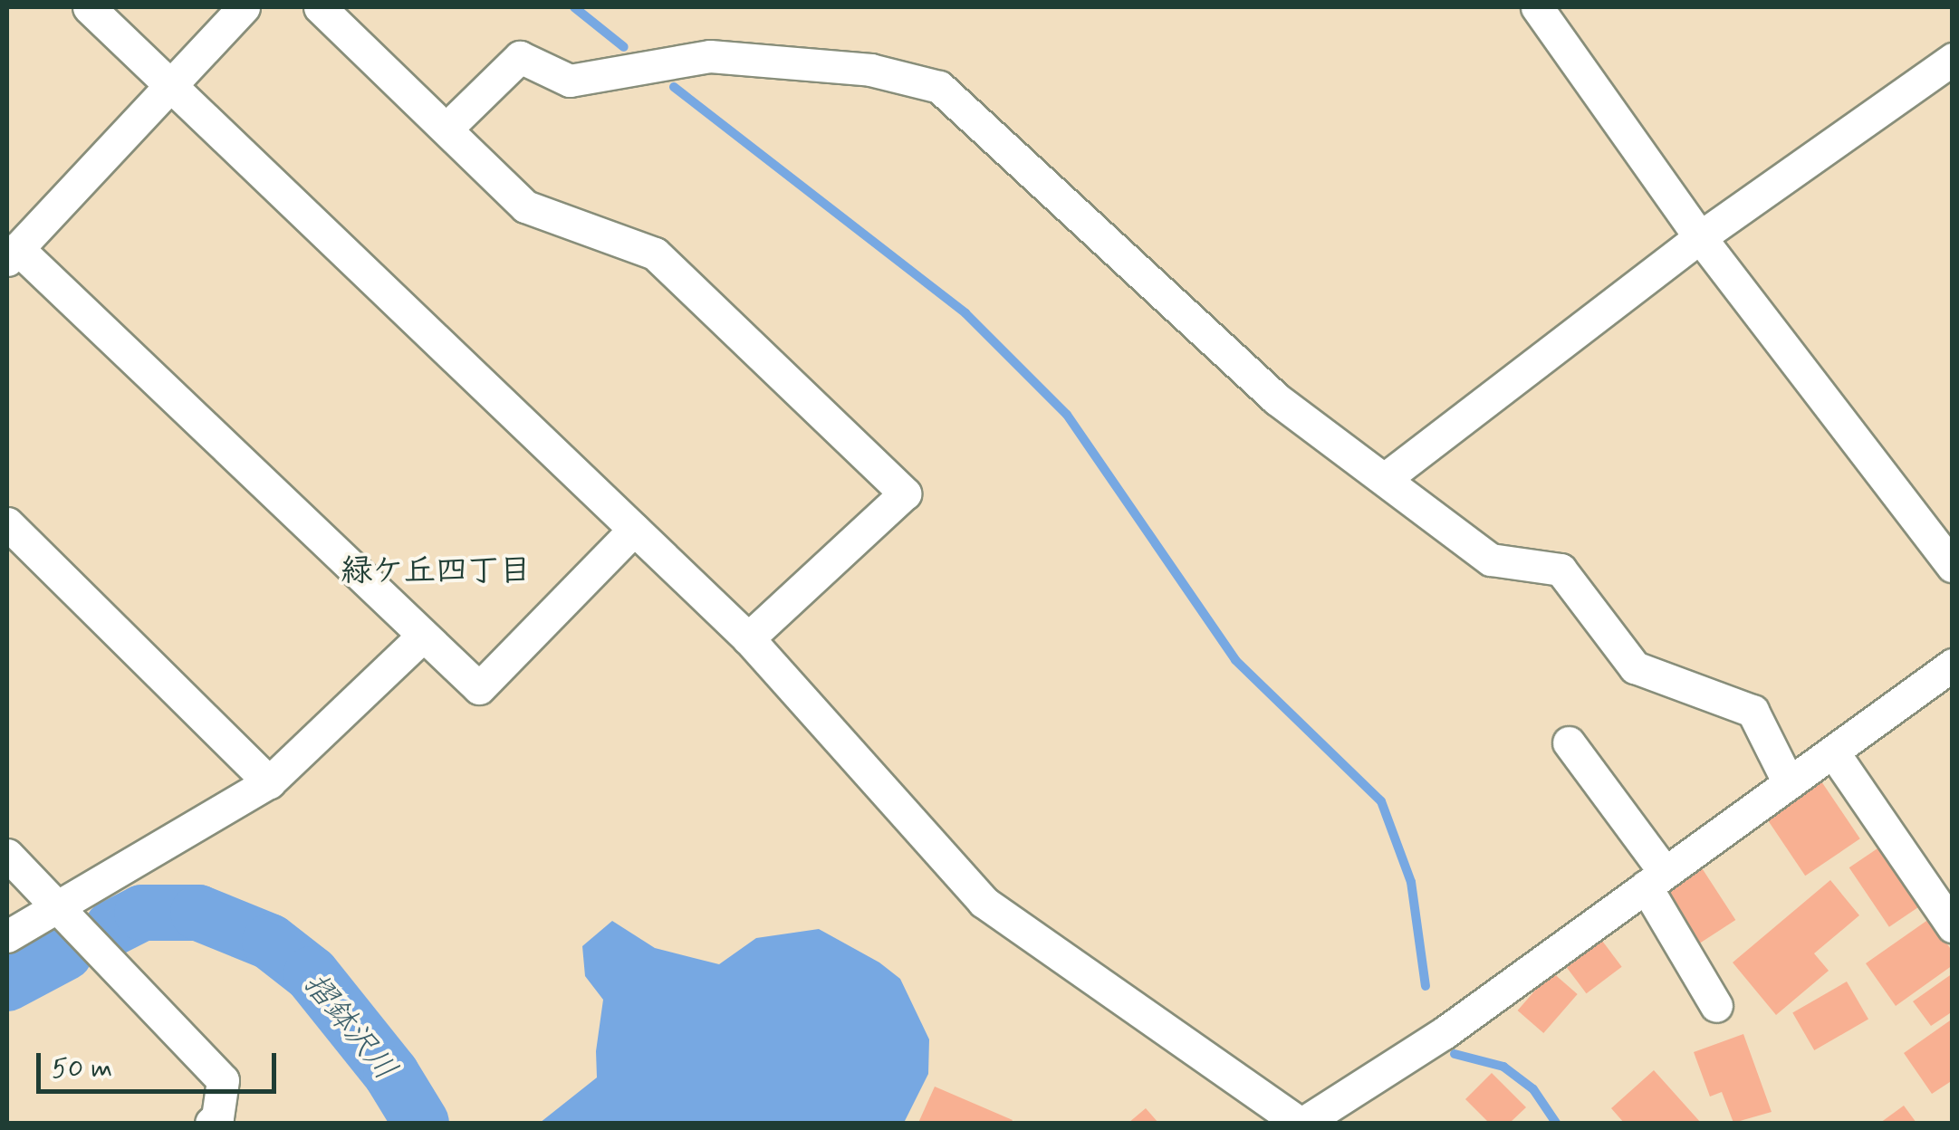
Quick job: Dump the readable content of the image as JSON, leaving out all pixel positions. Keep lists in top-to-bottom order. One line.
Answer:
{"districts":["緑ケ丘四丁目"],"water":["摺鉢沢川"],"scale_bar":"50 m"}
